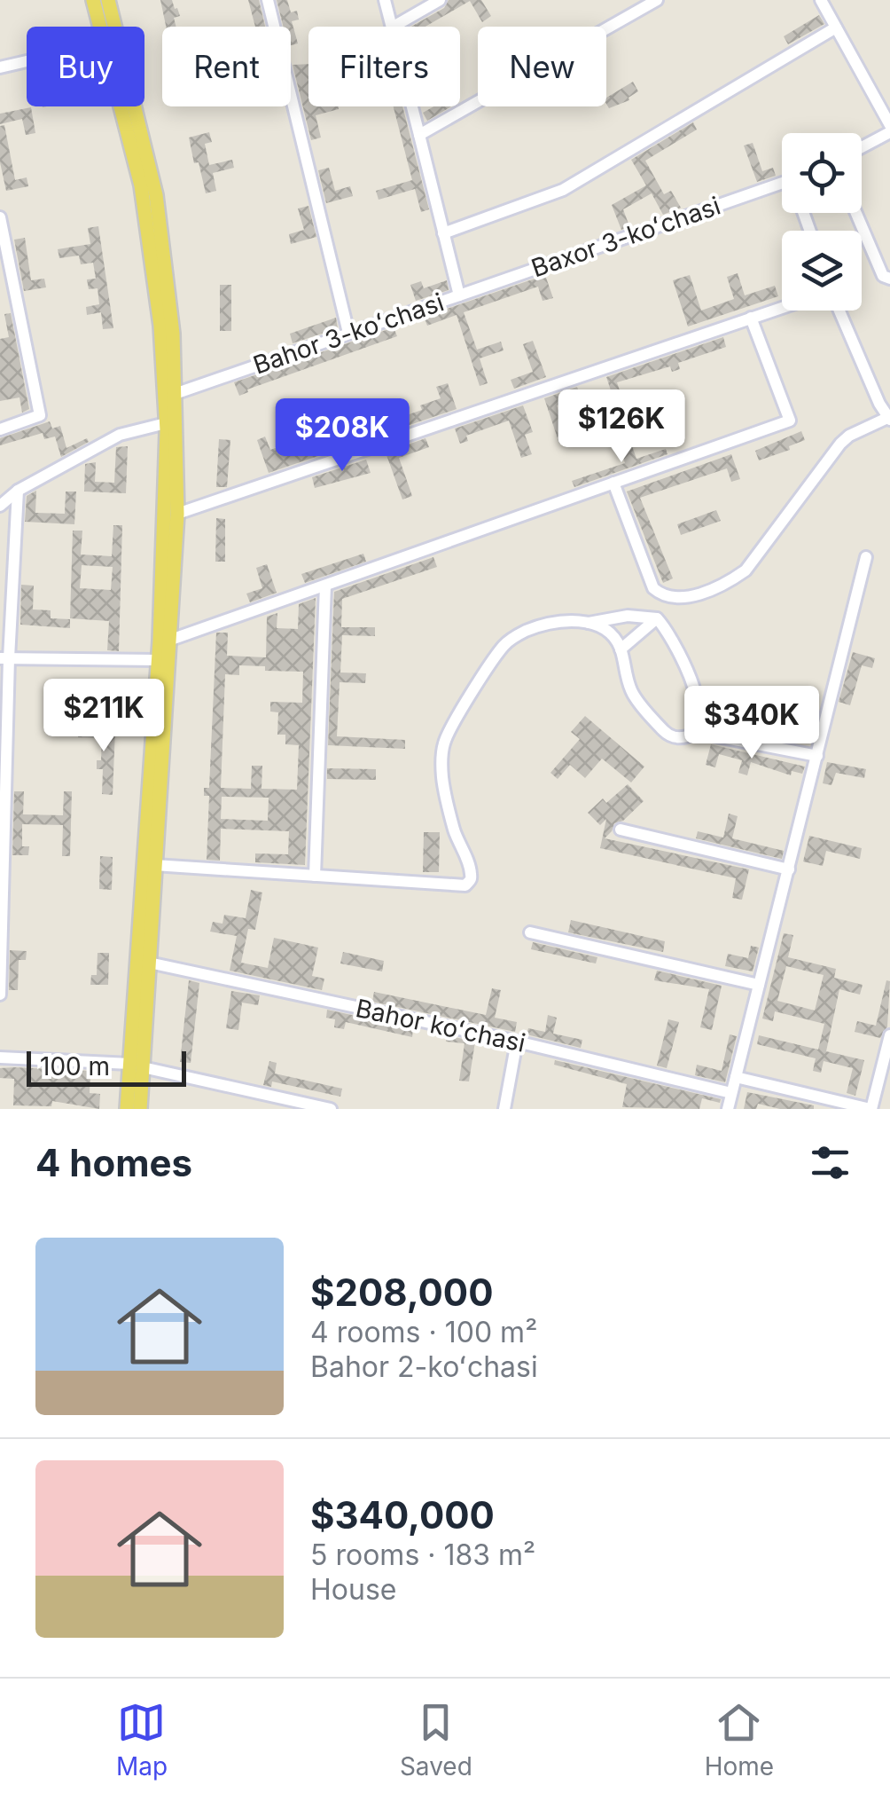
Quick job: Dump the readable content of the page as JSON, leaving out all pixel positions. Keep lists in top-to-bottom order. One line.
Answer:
{"streets":{"street":["Baxor 3-koʻchasi","Bahor 3-koʻchasi","Bahor koʻchasi"]},"crossings":[["Baxor 3-koʻchasi","Bahor 3-koʻchasi"]],"scale_bar":"100 m","page":{"chip":["Buy","Rent","Filters","New"],"price":["$126K","$208K","$211K","$340K"],"scale":"100 m","heading":"4 homes","list":[{"name":"$208,000","note":"4 rooms · 100 m² · Bahor 2-koʻchasi"},{"name":"$340,000","note":"5 rooms · 183 m² · House"}],"tabs":["Map","Saved","Home"]}}
